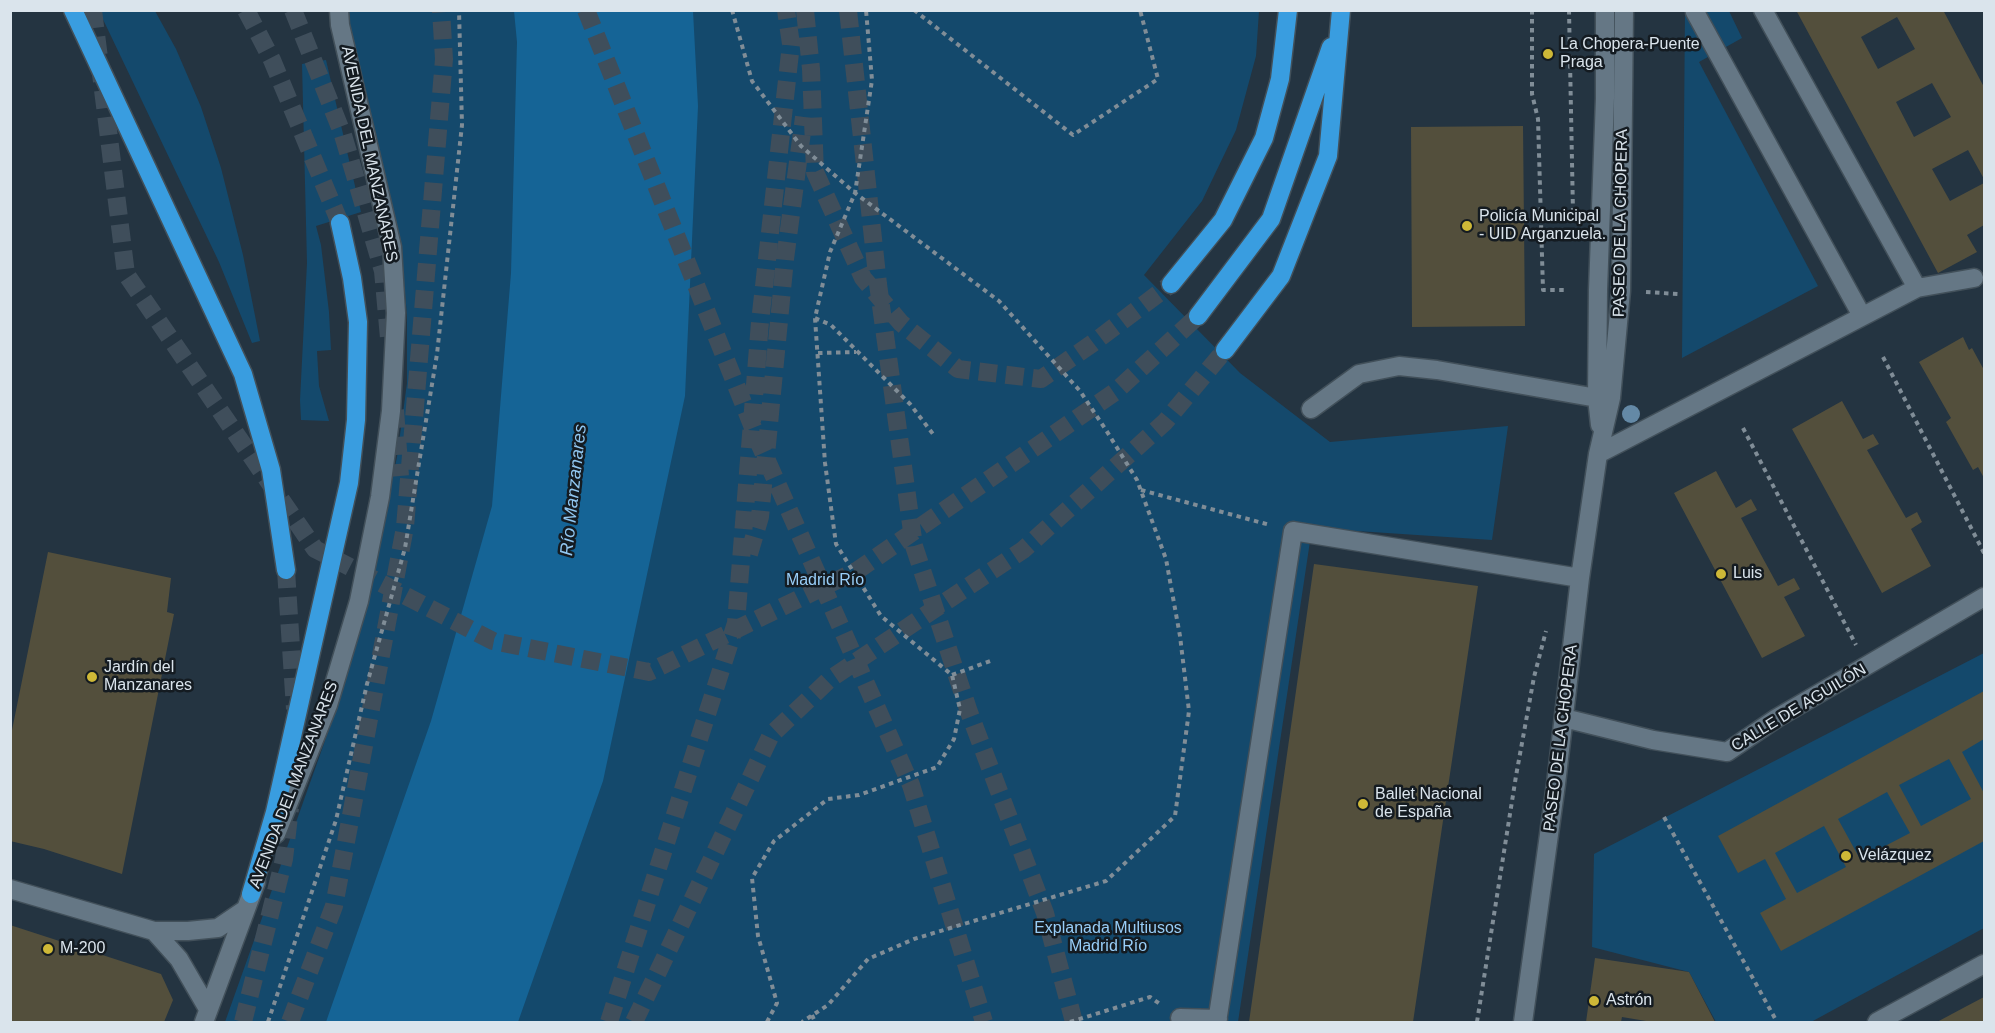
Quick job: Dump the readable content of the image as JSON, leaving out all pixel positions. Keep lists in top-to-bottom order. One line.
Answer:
{"streets":{"street":["AVENIDA DEL MANZANARES","PASEO DE LA CHOPERA","CALLE DE AGUILÓN"]},"crossings":[["PASEO DE LA CHOPERA","CALLE DE AGUILÓN"]],"water":["Río Manzanares"],"parks":["Madrid Río","Explanada Multiusos Madrid Río"],"places":["La Chopera-Puente Praga","Policía Municipal - UID Arganzuela.","Luis","Jardín del Manzanares","Ballet Nacional de España","Velázquez","M-200","Astrón"]}
